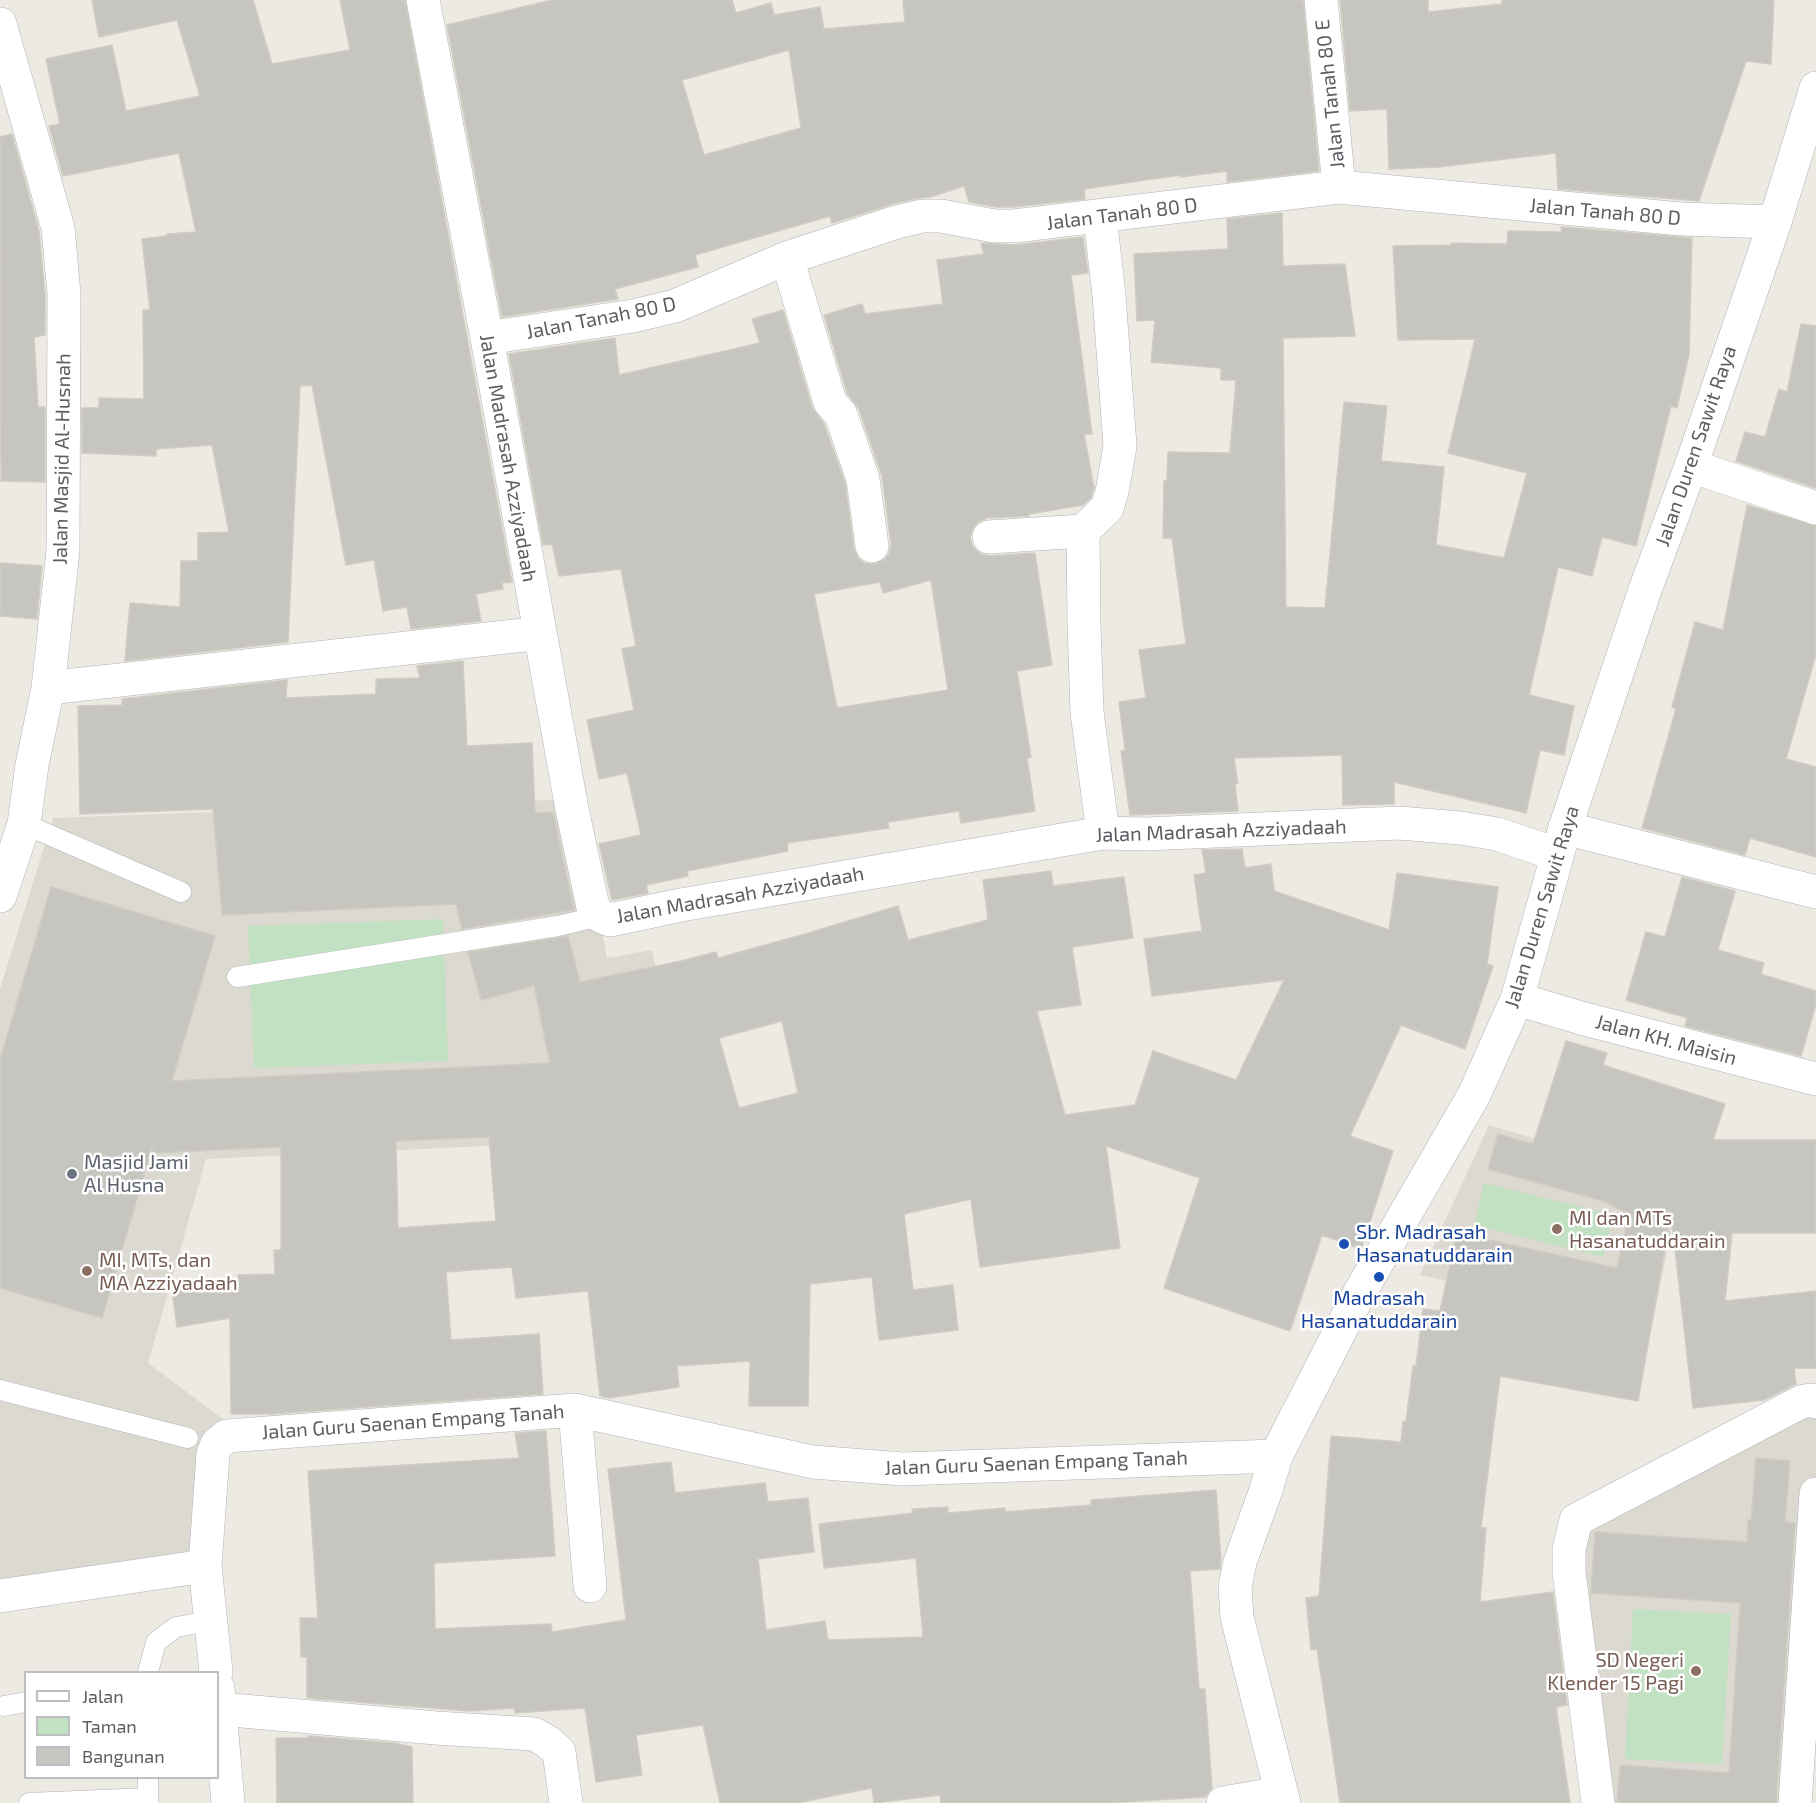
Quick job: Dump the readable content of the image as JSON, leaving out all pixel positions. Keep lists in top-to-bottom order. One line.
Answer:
{"streets":{"street":["Jalan Tanah 80 E","Jalan Tanah 80 D","Jalan Duren Sawit Raya","Jalan Madrasah Azziyadaah","Jalan Masjid Al-Husnah","Jalan KH. Maisin","Jalan Guru Saenan Empang Tanah"]},"crossings":[["Jalan Tanah 80 E","Jalan Tanah 80 D"],["Jalan Tanah 80 D","Jalan Duren Sawit Raya"],["Jalan Tanah 80 D","Jalan Madrasah Azziyadaah"],["Jalan Duren Sawit Raya","Jalan Madrasah Azziyadaah"],["Jalan Duren Sawit Raya","Jalan KH. Maisin"],["Jalan Duren Sawit Raya","Jalan Guru Saenan Empang Tanah"]],"places":["Masjid Jami Al Husna","MI dan MTs Hasanatuddarain","Sbr. Madrasah Hasanatuddarain","MI, MTs, dan MA Azziyadaah","Madrasah Hasanatuddarain","SD Negeri Klender 15 Pagi"],"legend":["Jalan","Taman","Bangunan"]}
